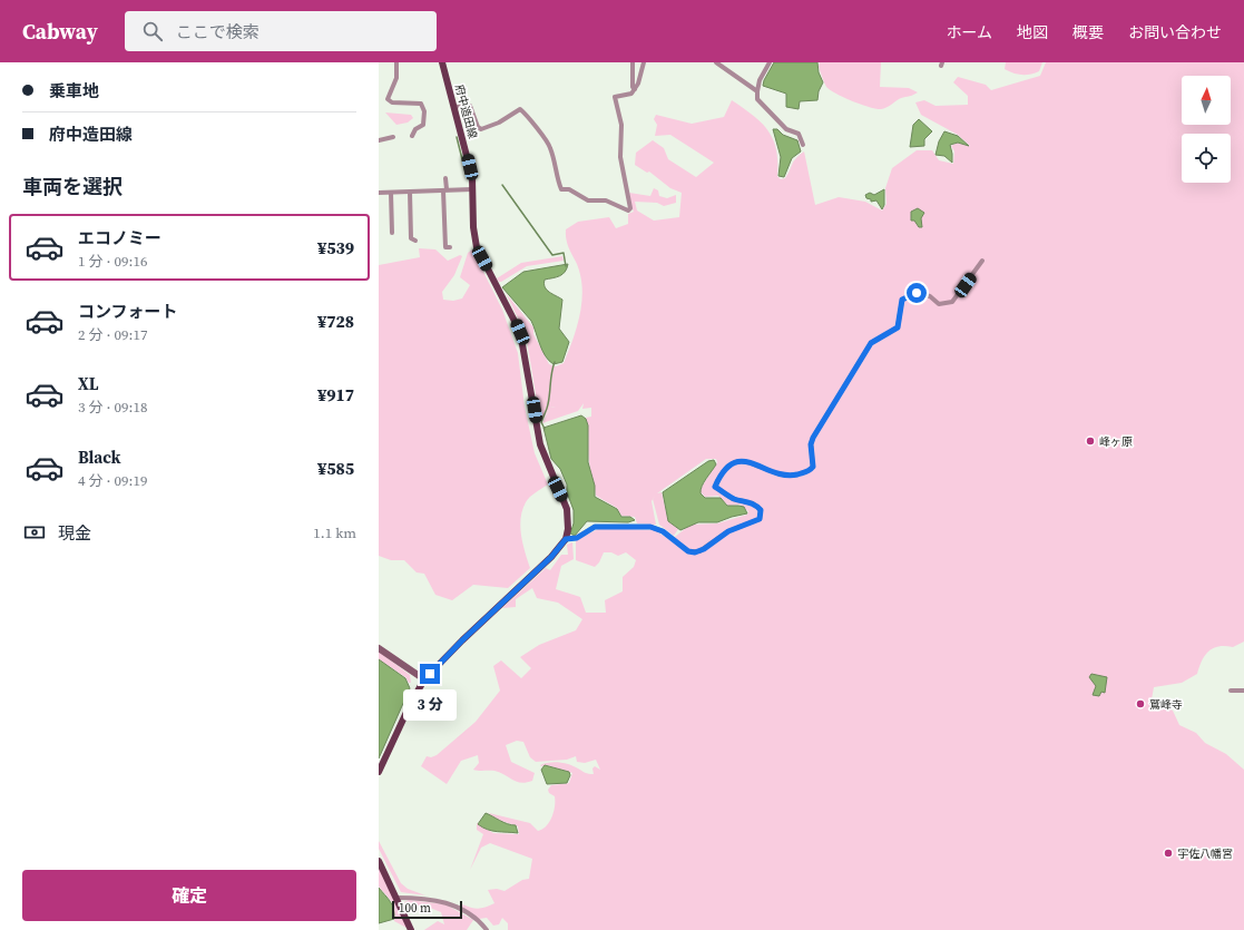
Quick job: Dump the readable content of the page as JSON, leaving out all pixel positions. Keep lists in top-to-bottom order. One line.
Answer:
{"streets":{"main road":["府中造田線"]},"places":["峰ヶ原","鷲峰寺","宇佐八幡宮"],"scale_bar":"100 m","north":"top","page":{"header":"Cabway","search":"ここで検索","nav":["ホーム","地図","概要","お問い合わせ"],"banner":["乗車地","府中造田線"],"heading":"車両を選択","list":[{"name":"エコノミー","note":"1 分 · 09:16","value":"¥539"},{"name":"コンフォート","note":"2 分 · 09:17","value":"¥728"},{"name":"XL","note":"3 分 · 09:18","value":"¥917"},{"name":"Black","note":"4 分 · 09:19","value":"¥585"}],"pay":["現金","1.1 km"],"bubble":"3 分","buttons":"確定","scale":"100 m"}}
